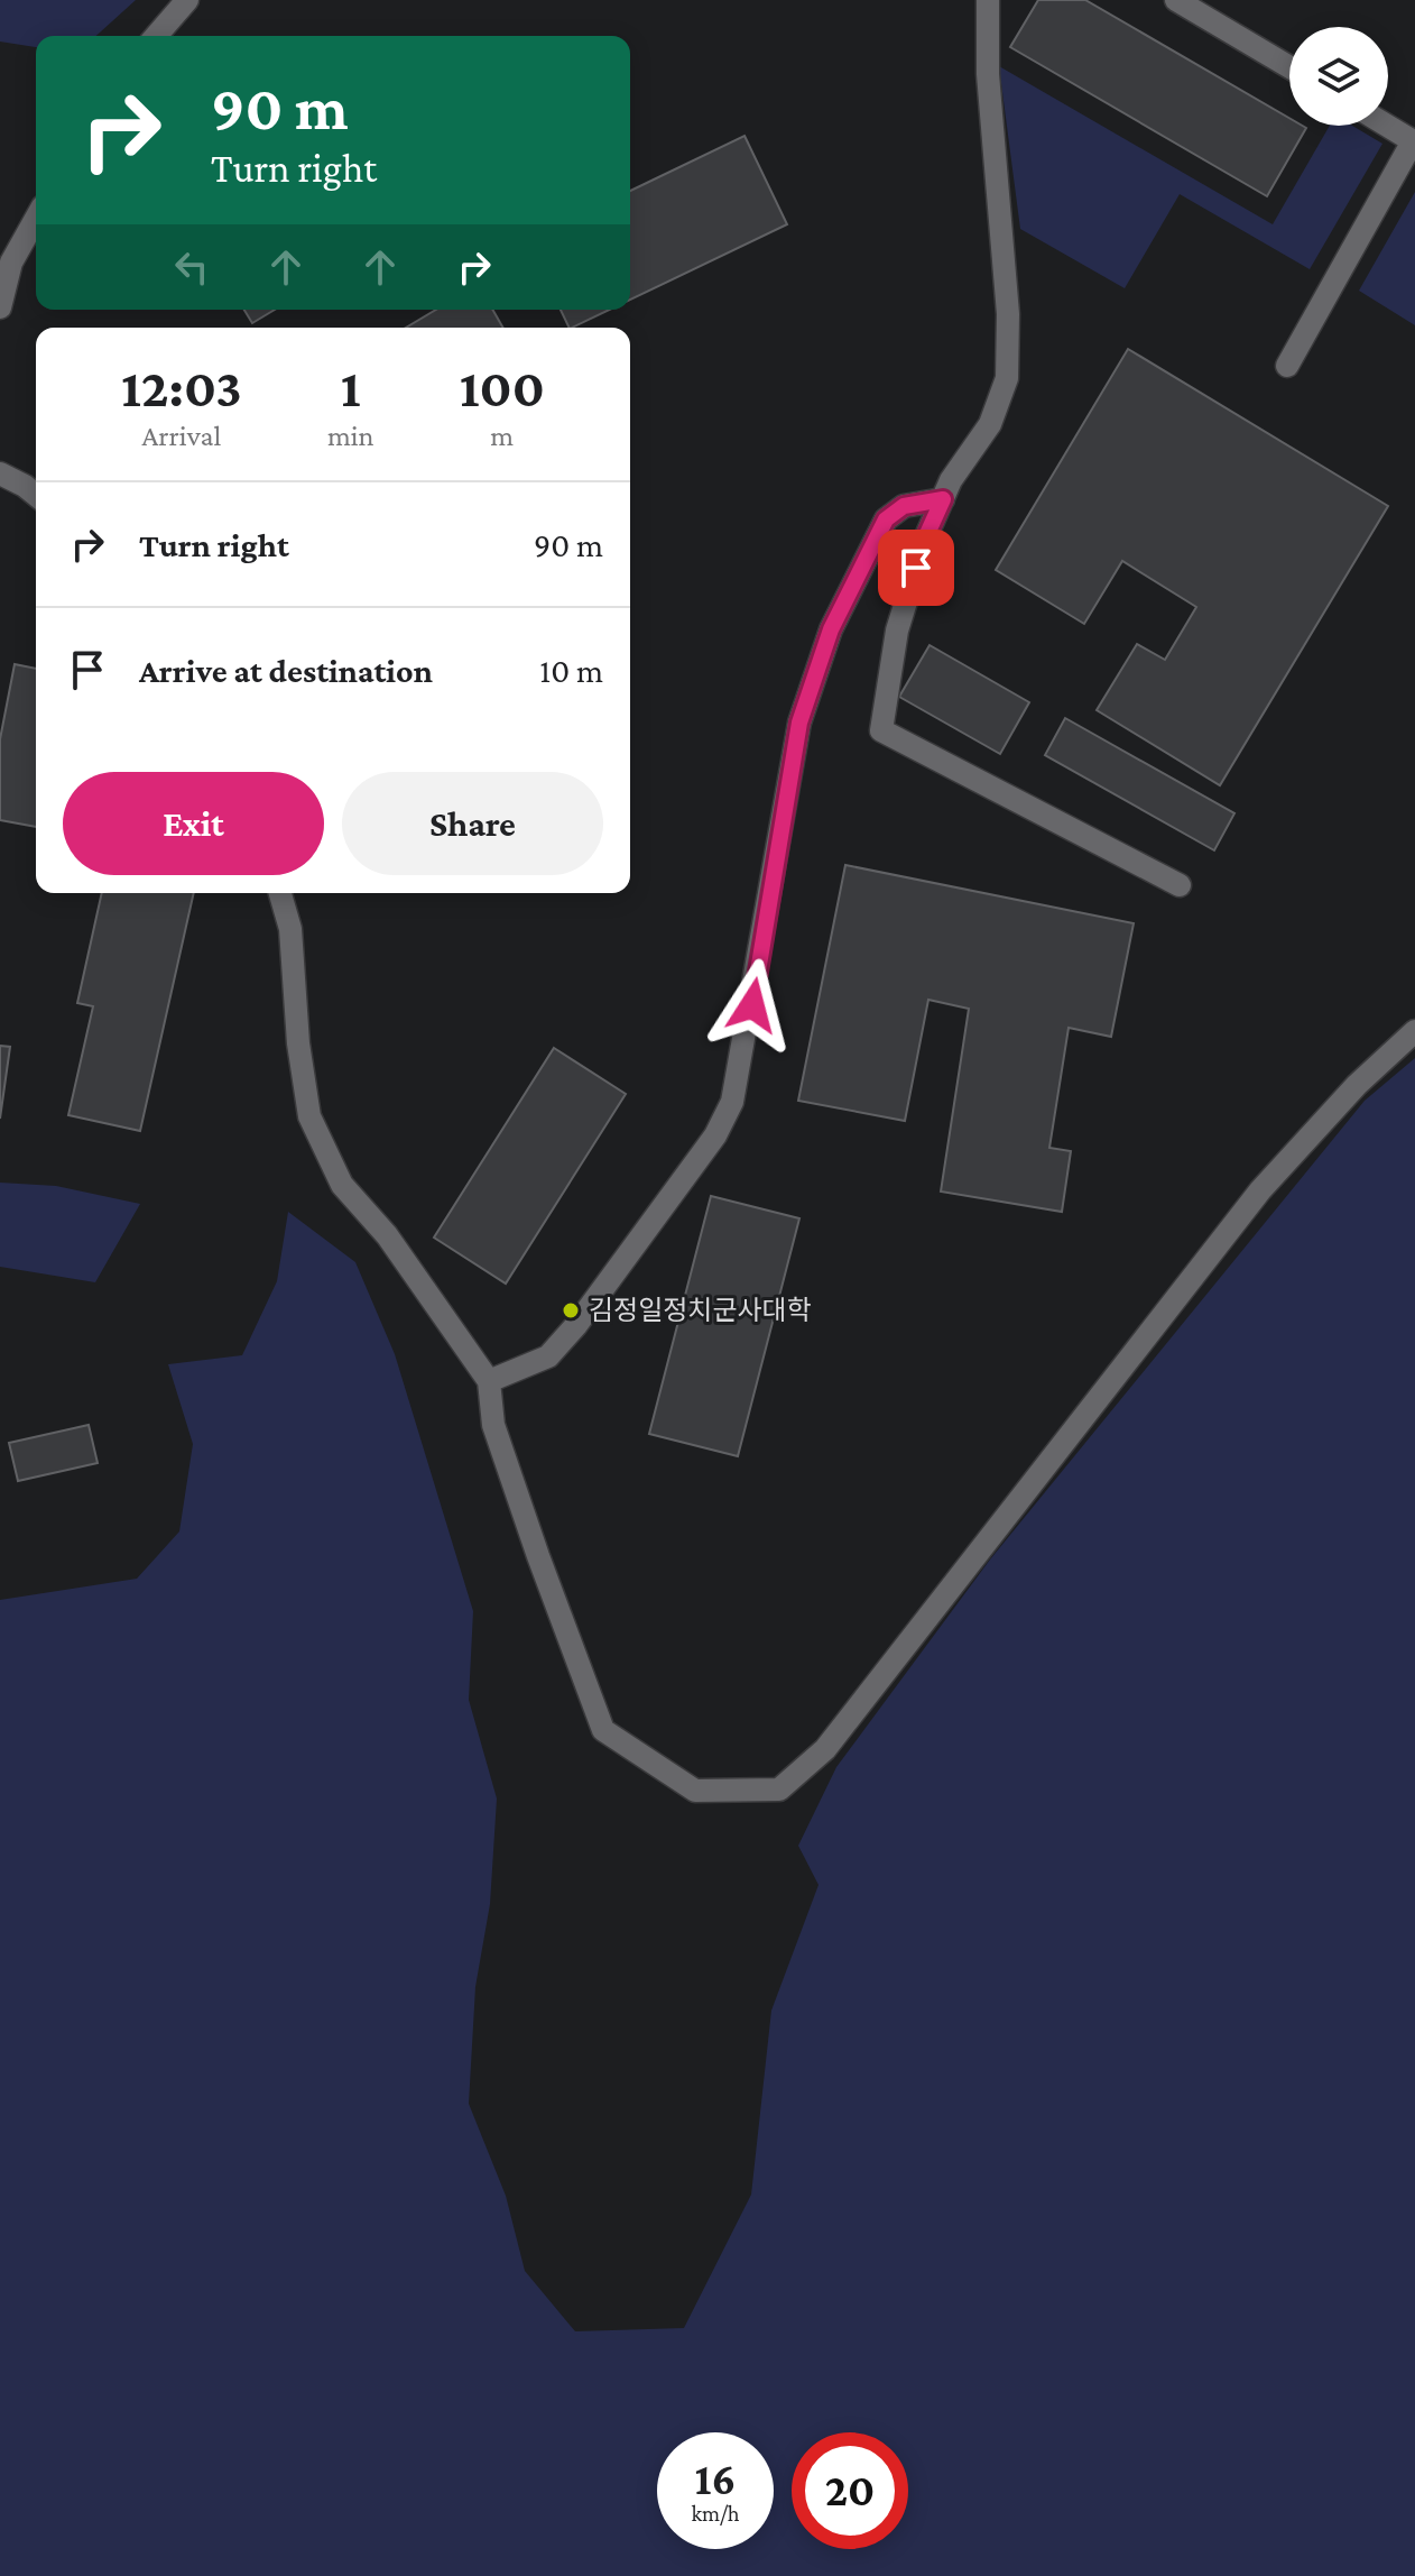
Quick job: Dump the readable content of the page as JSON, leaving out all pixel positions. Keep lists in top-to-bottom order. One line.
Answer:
{"places":["김정일정치군사대학"],"page":{"turn":["90 m","Turn right"],"eta":["12:03","Arrival","1","min","100","m"],"list":[{"name":"Turn right","value":"90 m"},{"name":"Arrive at destination","value":"10 m"}],"buttons":["Exit","Share"],"speed":"16 km/h","limit":"20"}}
